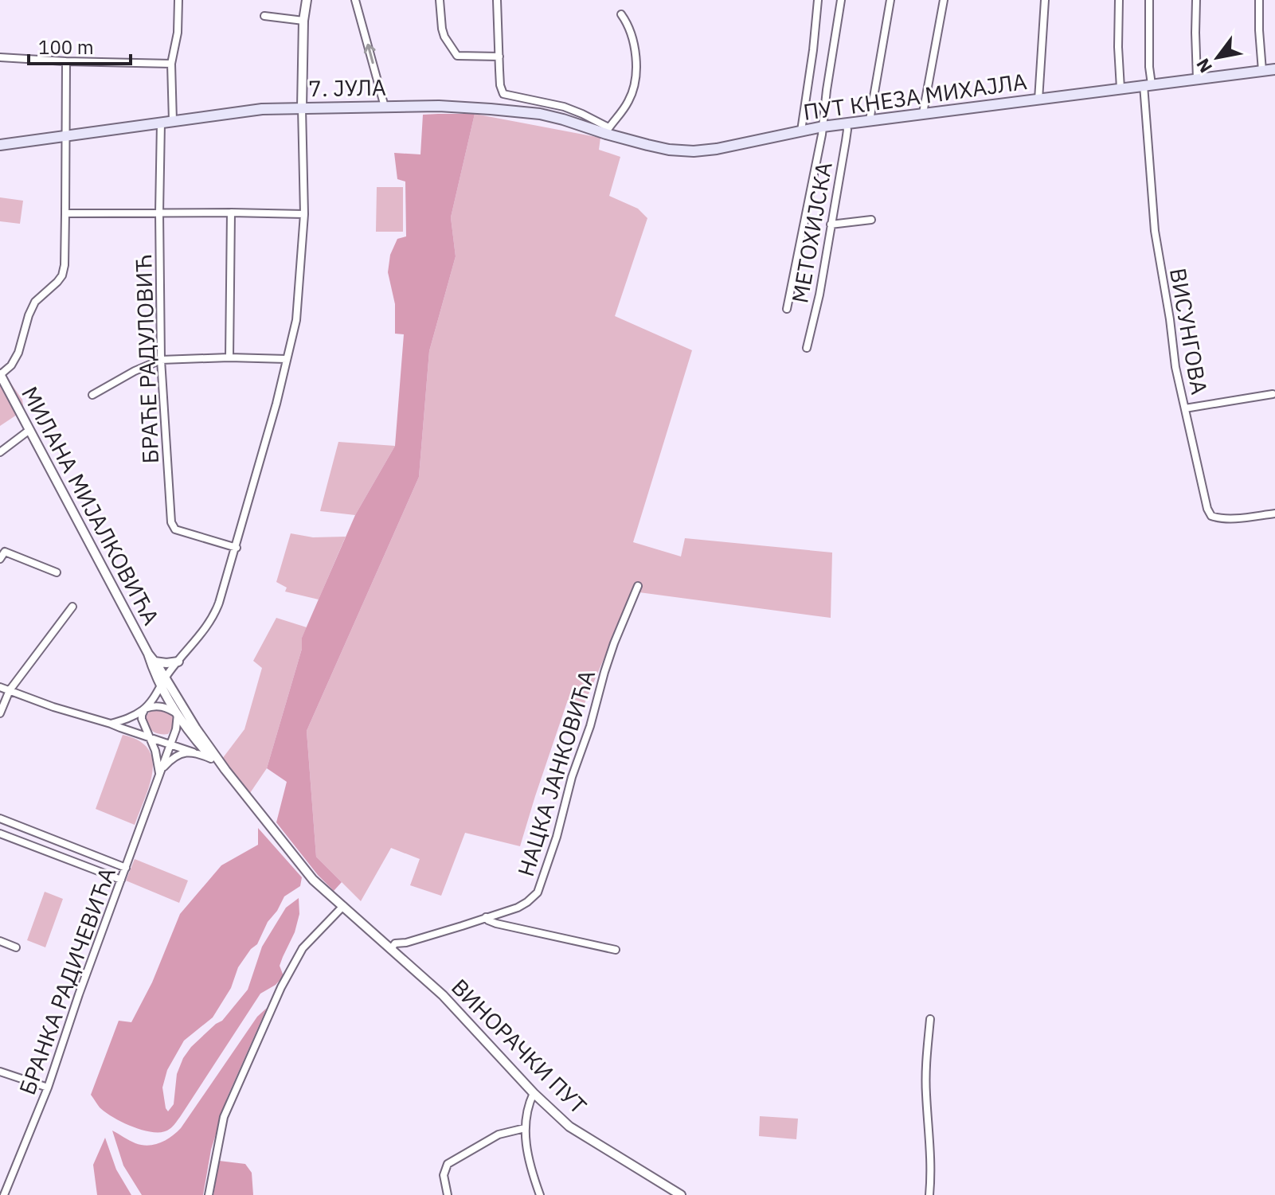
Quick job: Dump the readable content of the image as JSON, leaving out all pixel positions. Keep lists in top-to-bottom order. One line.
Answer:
{"streets":{"main road":["7. ЈУЛА","ПУТ КНЕЗА МИХАЈЛА"],"street":["МЕТОХИЈСКА","ВИСУНГОВА","БРАЋЕ РАДУЛОВИЋ","МИЛАНА МИЈАЛКОВИЋА","НАЦКА ЈАНКОВИЋА","БРАНКА РАДИЧЕВИЋА","ВИНОРАЧКИ ПУТ"]},"crossings":[["7. ЈУЛА","ПУТ КНЕЗА МИХАЈЛА"],["7. ЈУЛА","БРАЋЕ РАДУЛОВИЋ"],["ПУТ КНЕЗА МИХАЈЛА","МЕТОХИЈСКА"],["ПУТ КНЕЗА МИХАЈЛА","ВИСУНГОВА"],["МИЛАНА МИЈАЛКОВИЋА","БРАНКА РАДИЧЕВИЋА"],["МИЛАНА МИЈАЛКОВИЋА","ВИНОРАЧКИ ПУТ"],["НАЦКА ЈАНКОВИЋА","ВИНОРАЧКИ ПУТ"]],"scale_bar":"100 m","north":"bottom left"}
